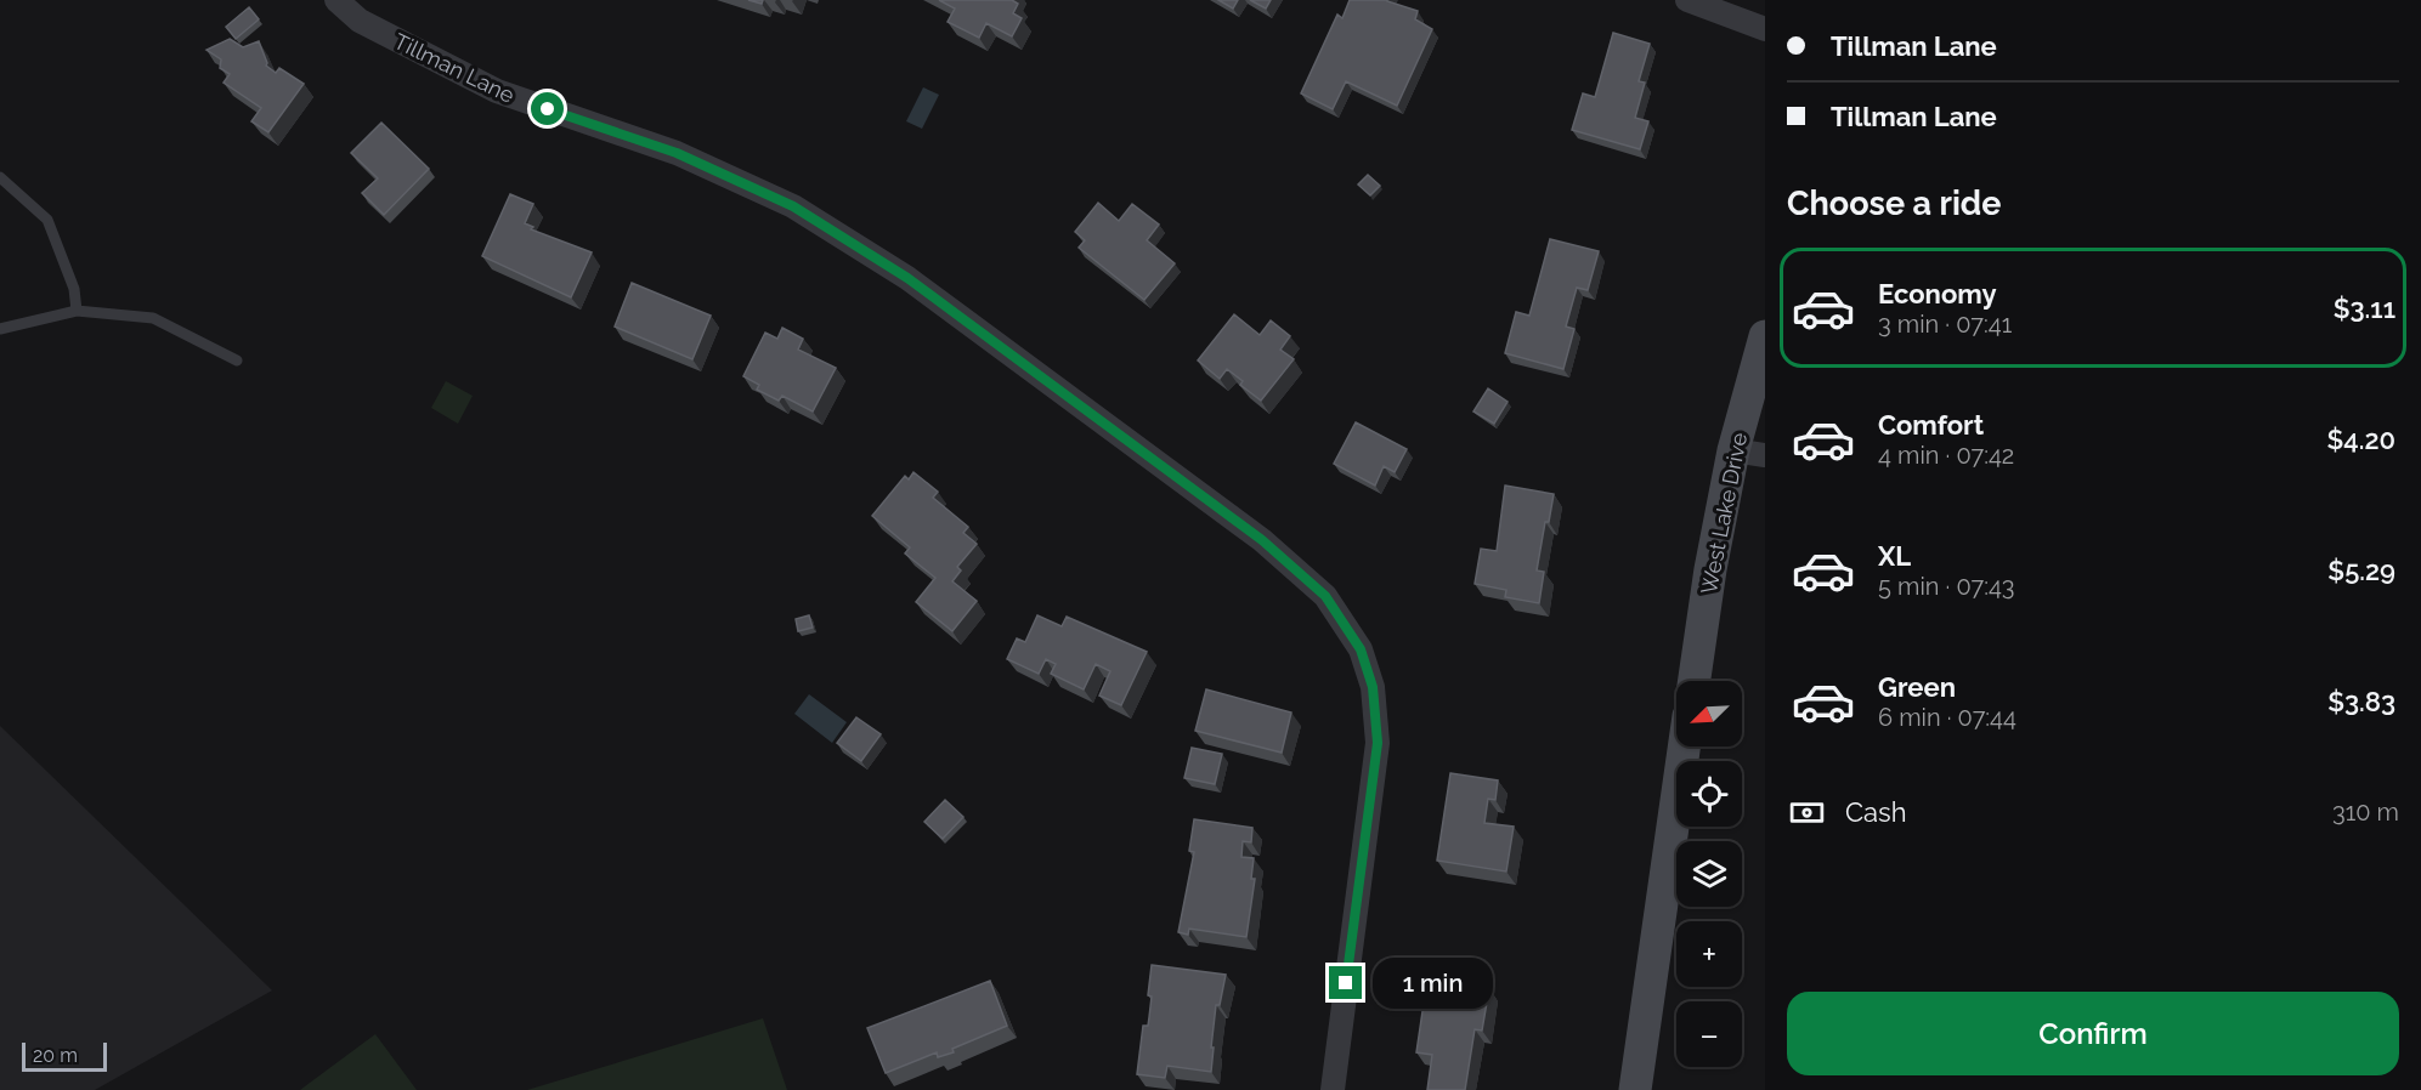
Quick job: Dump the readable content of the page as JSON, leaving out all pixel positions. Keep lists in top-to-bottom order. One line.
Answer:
{"streets":{"main road":["West Lake Drive"],"street":["Tillman Lane"]},"scale_bar":"20 m","north":"bottom left","page":{"banner":["Tillman Lane","Tillman Lane"],"heading":"Choose a ride","list":[{"name":"Economy","note":"3 min · 07:41","value":"$3.11"},{"name":"Comfort","note":"4 min · 07:42","value":"$4.20"},{"name":"XL","note":"5 min · 07:43","value":"$5.29"},{"name":"Green","note":"6 min · 07:44","value":"$3.83"}],"map_buttons":["+","−"],"pay":["Cash","310 m"],"bubble":"1 min","buttons":"Confirm","scale":"20 m"}}
